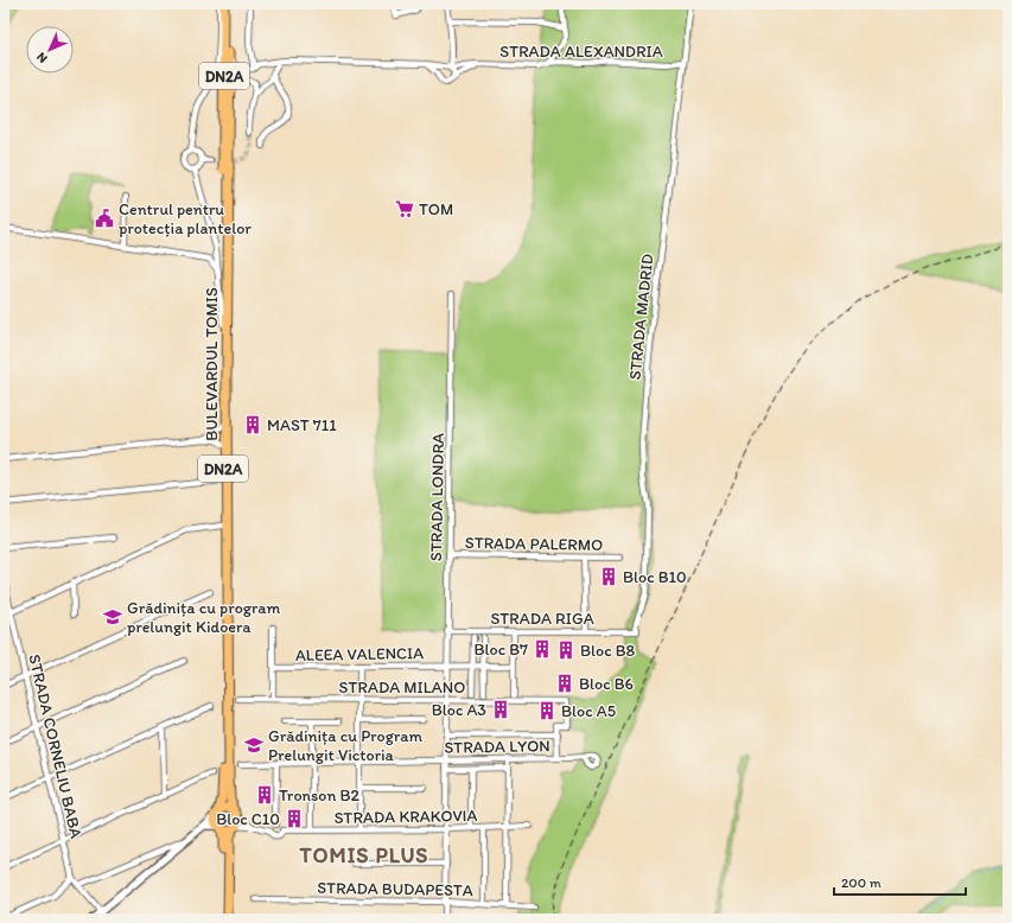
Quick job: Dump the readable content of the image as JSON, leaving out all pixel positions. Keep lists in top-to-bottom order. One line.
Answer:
{"streets":{"main road":["DN2A","BULEVARDUL TOMIS"],"street":["STRADA ALEXANDRIA","STRADA MADRID","STRADA LONDRA","STRADA PALERMO","STRADA RIGA","ALEEA VALENCIA","STRADA MILANO","STRADA CORNELIU BABA","STRADA LYON","STRADA KRAKOVIA","STRADA BUDAPESTA"]},"crossings":[["STRADA ALEXANDRIA","STRADA MADRID"],["DN2A","BULEVARDUL TOMIS"],["STRADA MADRID","STRADA RIGA"],["STRADA LONDRA","STRADA PALERMO"],["STRADA LONDRA","STRADA RIGA"],["STRADA LONDRA","ALEEA VALENCIA"],["STRADA LONDRA","STRADA MILANO"],["STRADA LONDRA","STRADA LYON"],["STRADA LONDRA","STRADA KRAKOVIA"],["STRADA LONDRA","STRADA BUDAPESTA"]],"districts":["TOMIS PLUS"],"places":{"supermarket":["TOM"],"public building":["Centrul pentru protecția plantelor"],"building":["MAST 711","Bloc B10","Bloc B7","Bloc B8","Bloc B6","Bloc A3","Bloc A5","Tronson B2","Bloc C10"],"school or university":["Grădinița cu program prelungit Kidoera","Grădinița cu Program Prelungit Victoria"]},"scale_bar":"200 m","north":"bottom left"}
